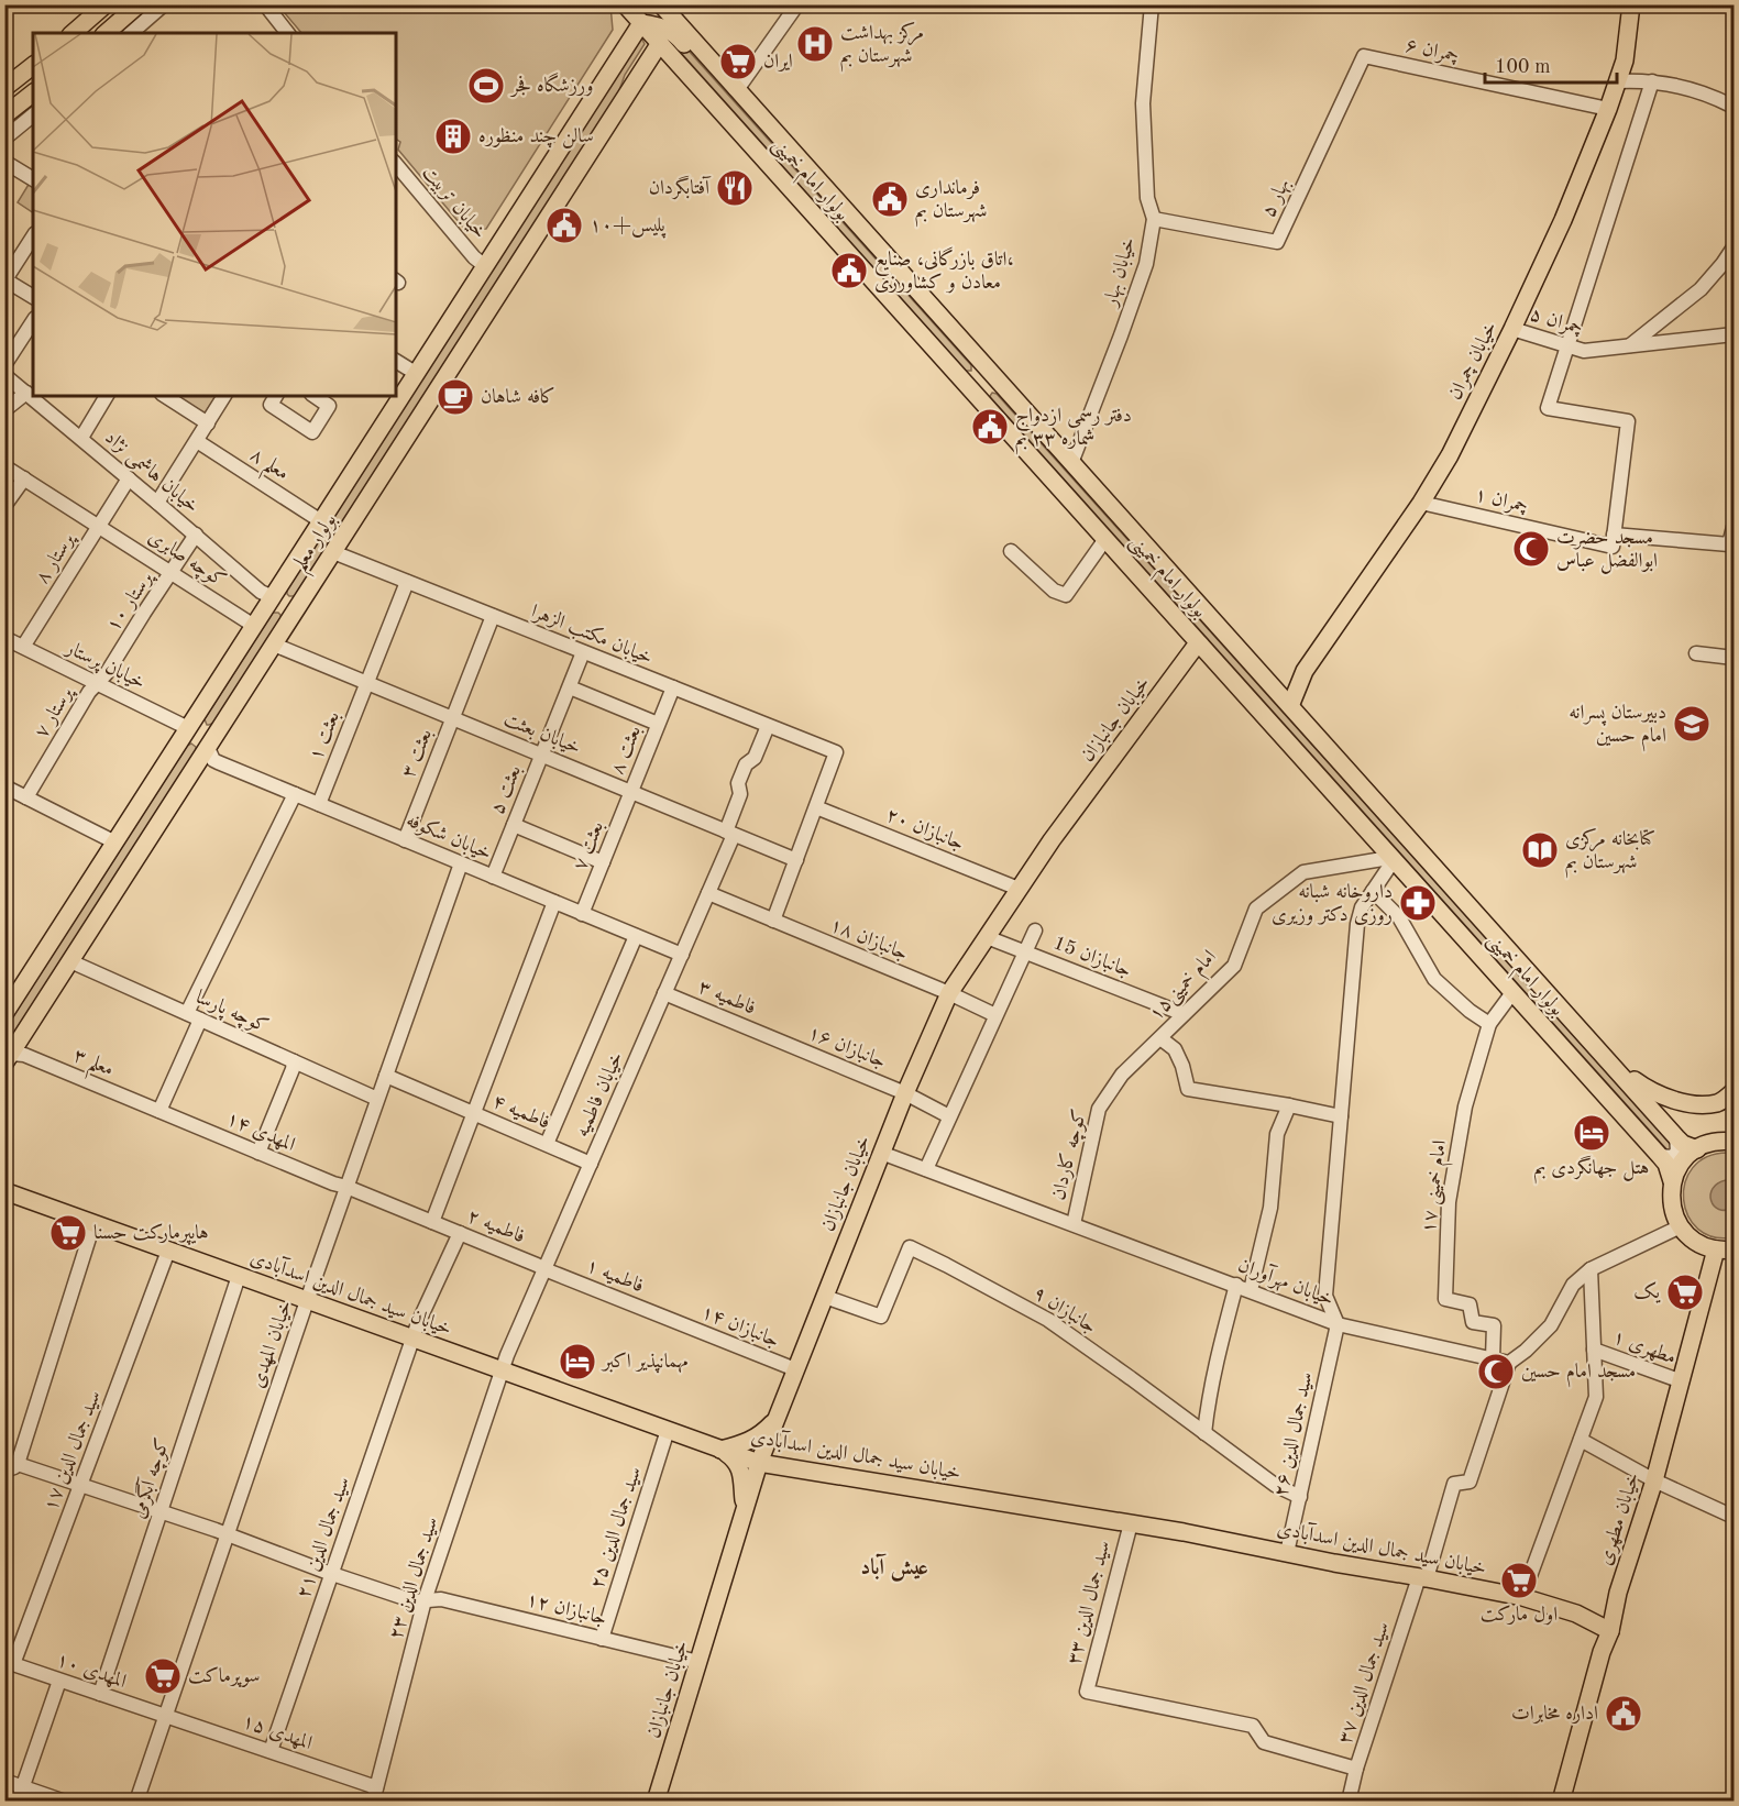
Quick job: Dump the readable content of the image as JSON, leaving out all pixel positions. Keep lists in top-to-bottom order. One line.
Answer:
{"streets":{"main road":["بولوار امام خمینی","خیابان چمران","بولوار معلم","خیابان جانبازان","خیابان سید جمال الدین اسدآبادی","خیابان مطهری"],"street":["چمران ۶","بهار ۵","خیابان تربیت","خیابان بهار","چمران ۵","معلم ۸","خیابان هاشمی نژاد","چمران ۱","پرستار ۸","کوچه صابری","پرستار ۱۰","خیابان مکتب الزهرا","خیابان پرستار","پرستار ۷","خیابان بعثت","بعثت ۱","بعثت ۸","بعثت ۳","بعثت ۵","جانبازان ۲۰","خیابان شکوفه","بعثت ۷","جانبازان ۱۸","جانبازان 15","امام خمینی۱۵ ‍","فاطمیه ۳","کوچه پارسا","جانبازان ۱۶","معلم ۳","خیابان فاطمیه","فاطمیه ۴","المهدی ۱۴","کوچه کاردان","امام خمینی ۱۷","فاطمیه ۲","فاطمیه ۱","خیابان مهرآوران","جانبازان ۹","جانبازان ۱۴","خیابان المهدی","مطهری ۱","سید جمال الدین ۲۶","سید جمال الدین ۱۷","کوچه آبگرمی","سید جمال الدین ۲۵","سید جمال الدین ۲۱","سید جمال الدین ۲۳","سید جمال الدین ۳۳","جانبازان ۱۲","المهدی ۱۰","سید جمال الدین ۳۷","المهدی ۱۵"]},"crossings":[["چمران ۶","بهار ۵"],["چمران ۶","خیابان چمران"],["بولوار امام خمینی","خیابان بهار"],["بولوار امام خمینی","خیابان چمران"],["بولوار امام خمینی","بولوار معلم"],["بولوار امام خمینی","خیابان جانبازان"],["بولوار امام خمینی","امام خمینی۱۵ ‍"],["بولوار امام خمینی","امام خمینی ۱۷"],["بولوار امام خمینی","خیابان مهرآوران"],["بهار ۵","خیابان بهار"],["خیابان تربیت","بولوار معلم"],["چمران ۵","خیابان چمران"],["خیابان چمران","چمران ۱"],["معلم ۸","بولوار معلم"],["خیابان هاشمی نژاد","بولوار معلم"],["خیابان هاشمی نژاد","پرستار ۸"],["خیابان هاشمی نژاد","پرستار ۱۰"],["بولوار معلم","کوچه صابری"],["بولوار معلم","خیابان مکتب الزهرا"],["بولوار معلم","خیابان پرستار"],["بولوار معلم","خیابان بعثت"],["بولوار معلم","خیابان شکوفه"],["بولوار معلم","کوچه پارسا"],["بولوار معلم","معلم ۳"],["پرستار ۸","کوچه صابری"],["پرستار ۸","خیابان پرستار"],["کوچه صابری","پرستار ۱۰"],["پرستار ۱۰","خیابان پرستار"],["پرستار ۱۰","پرستار ۷"],["خیابان مکتب الزهرا","بعثت ۱"],["خیابان مکتب الزهرا","بعثت ۸"],["خیابان مکتب الزهرا","بعثت ۳"],["خیابان مکتب الزهرا","بعثت ۵"],["خیابان مکتب الزهرا","جانبازان ۲۰"],["خیابان مکتب الزهرا","خیابان فاطمیه"],["خیابان پرستار","پرستار ۷"],["خیابان جانبازان","جانبازان ۲۰"],["خیابان جانبازان","جانبازان ۱۸"],["خیابان جانبازان","جانبازان 15"],["خیابان جانبازان","جانبازان ۱۶"],["خیابان جانبازان","خیابان مهرآوران"],["خیابان جانبازان","خیابان سید جمال الدین اسدآبادی"],["خیابان جانبازان","جانبازان ۹"],["خیابان جانبازان","جانبازان ۱۴"],["خیابان جانبازان","جانبازان ۱۲"],["خیابان بعثت","بعثت ۱"],["خیابان بعثت","بعثت ۸"],["خیابان بعثت","بعثت ۳"],["خیابان بعثت","بعثت ۵"],["خیابان بعثت","بعثت ۷"],["خیابان بعثت","خیابان فاطمیه"],["بعثت ۱","خیابان شکوفه"],["بعثت ۸","بعثت ۷"],["بعثت ۳","خیابان شکوفه"],["بعثت ۵","خیابان شکوفه"],["خیابان شکوفه","بعثت ۷"],["خیابان شکوفه","خیابان فاطمیه"],["خیابان شکوفه","خیابان المهدی"],["جانبازان ۱۸","خیابان فاطمیه"],["جانبازان 15","امام خمینی۱۵ ‍"],["امام خمینی۱۵ ‍","کوچه کاردان"],["امام خمینی۱۵ ‍","خیابان مهرآوران"],["فاطمیه ۳","جانبازان ۱۶"],["فاطمیه ۳","خیابان فاطمیه"],["کوچه پارسا","خیابان المهدی"],["معلم ۳","المهدی ۱۴"],["خیابان فاطمیه","فاطمیه ۴"],["خیابان فاطمیه","فاطمیه ۲"],["خیابان فاطمیه","فاطمیه ۱"],["خیابان فاطمیه","خیابان سید جمال الدین اسدآبادی"],["خیابان فاطمیه","سید جمال الدین ۲۳"],["فاطمیه ۴","خیابان المهدی"],["المهدی ۱۴","فاطمیه ۲"],["المهدی ۱۴","خیابان المهدی"],["کوچه کاردان","خیابان مهرآوران"],["فاطمیه ۲","فاطمیه ۱"],["فاطمیه ۲","سید جمال الدین ۲۱"],["فاطمیه ۱","جانبازان ۱۴"],["خیابان مهرآوران","سید جمال الدین ۲۶"],["خیابان سید جمال الدین اسدآبادی","خیابان المهدی"],["خیابان سید جمال الدین اسدآبادی","سید جمال الدین ۲۶"],["خیابان سید جمال الدین اسدآبادی","سید جمال الدین ۱۷"],["خیابان سید جمال الدین اسدآبادی","کوچه آبگرمی"],["خیابان سید جمال الدین اسدآبادی","خیابان مطهری"],["خیابان سید جمال الدین اسدآبادی","سید جمال الدین ۲۵"],["خیابان سید جمال الدین اسدآبادی","سید جمال الدین ۲۱"],["خیابان سید جمال الدین اسدآبادی","سید جمال الدین ۲۳"],["خیابان سید جمال الدین اسدآبادی","سید جمال الدین ۳۳"],["خیابان سید جمال الدین اسدآبادی","سید جمال الدین ۳۷"],["جانبازان ۹","سید جمال الدین ۲۶"],["خیابان المهدی","جانبازان ۱۲"],["خیابان المهدی","المهدی ۱۰"],["خیابان المهدی","المهدی ۱۵"],["مطهری ۱","خیابان مطهری"],["سید جمال الدین ۱۷","جانبازان ۱۲"],["سید جمال الدین ۱۷","المهدی ۱۰"],["کوچه آبگرمی","جانبازان ۱۲"],["کوچه آبگرمی","المهدی ۱۰"],["سید جمال الدین ۲۵","جانبازان ۱۲"],["سید جمال الدین ۲۱","جانبازان ۱۲"],["سید جمال الدین ۲۱","المهدی ۱۵"],["سید جمال الدین ۲۳","جانبازان ۱۲"],["سید جمال الدین ۲۳","المهدی ۱۵"],["سید جمال الدین ۳۳","سید جمال الدین ۳۷"],["المهدی ۱۰","المهدی ۱۵"]],"districts":["عیش آباد"],"places":{"hospital":["مرکز بهداشت شهرستان بم"],"supermarket":["ایران","هایپرمارکت حسنا","یک","اول مارکت","سوپرماکت"],"sports":["ورزشگاه فجر"],"building":["سالن چند منظوره"],"restaurant":["آفتابگردان"],"public building":["فرمانداری شهرستان بم","پلیس+۱۰","اتاق بازرگانی، صنایع، معادن و کشاورزی","دفتر رسمی ازدواج شماره ۳۳ بم","اداره مخابرات"],"cafe":["کافه شاهان"],"mosque":["مسجد حضرت ابوالفضل عباس","مسجد امام حسین"],"school or university":["دبیرستان پسرانه امام حسین"],"library":["کتابخانه مرکزی شهرستان بم"],"pharmacy":["داروخانه شبانه روزی دکتر وزیری"],"hotel":["هتل جهانگردی بم","مهمانپذیر اکبر"]},"scale_bar":"100 m"}
